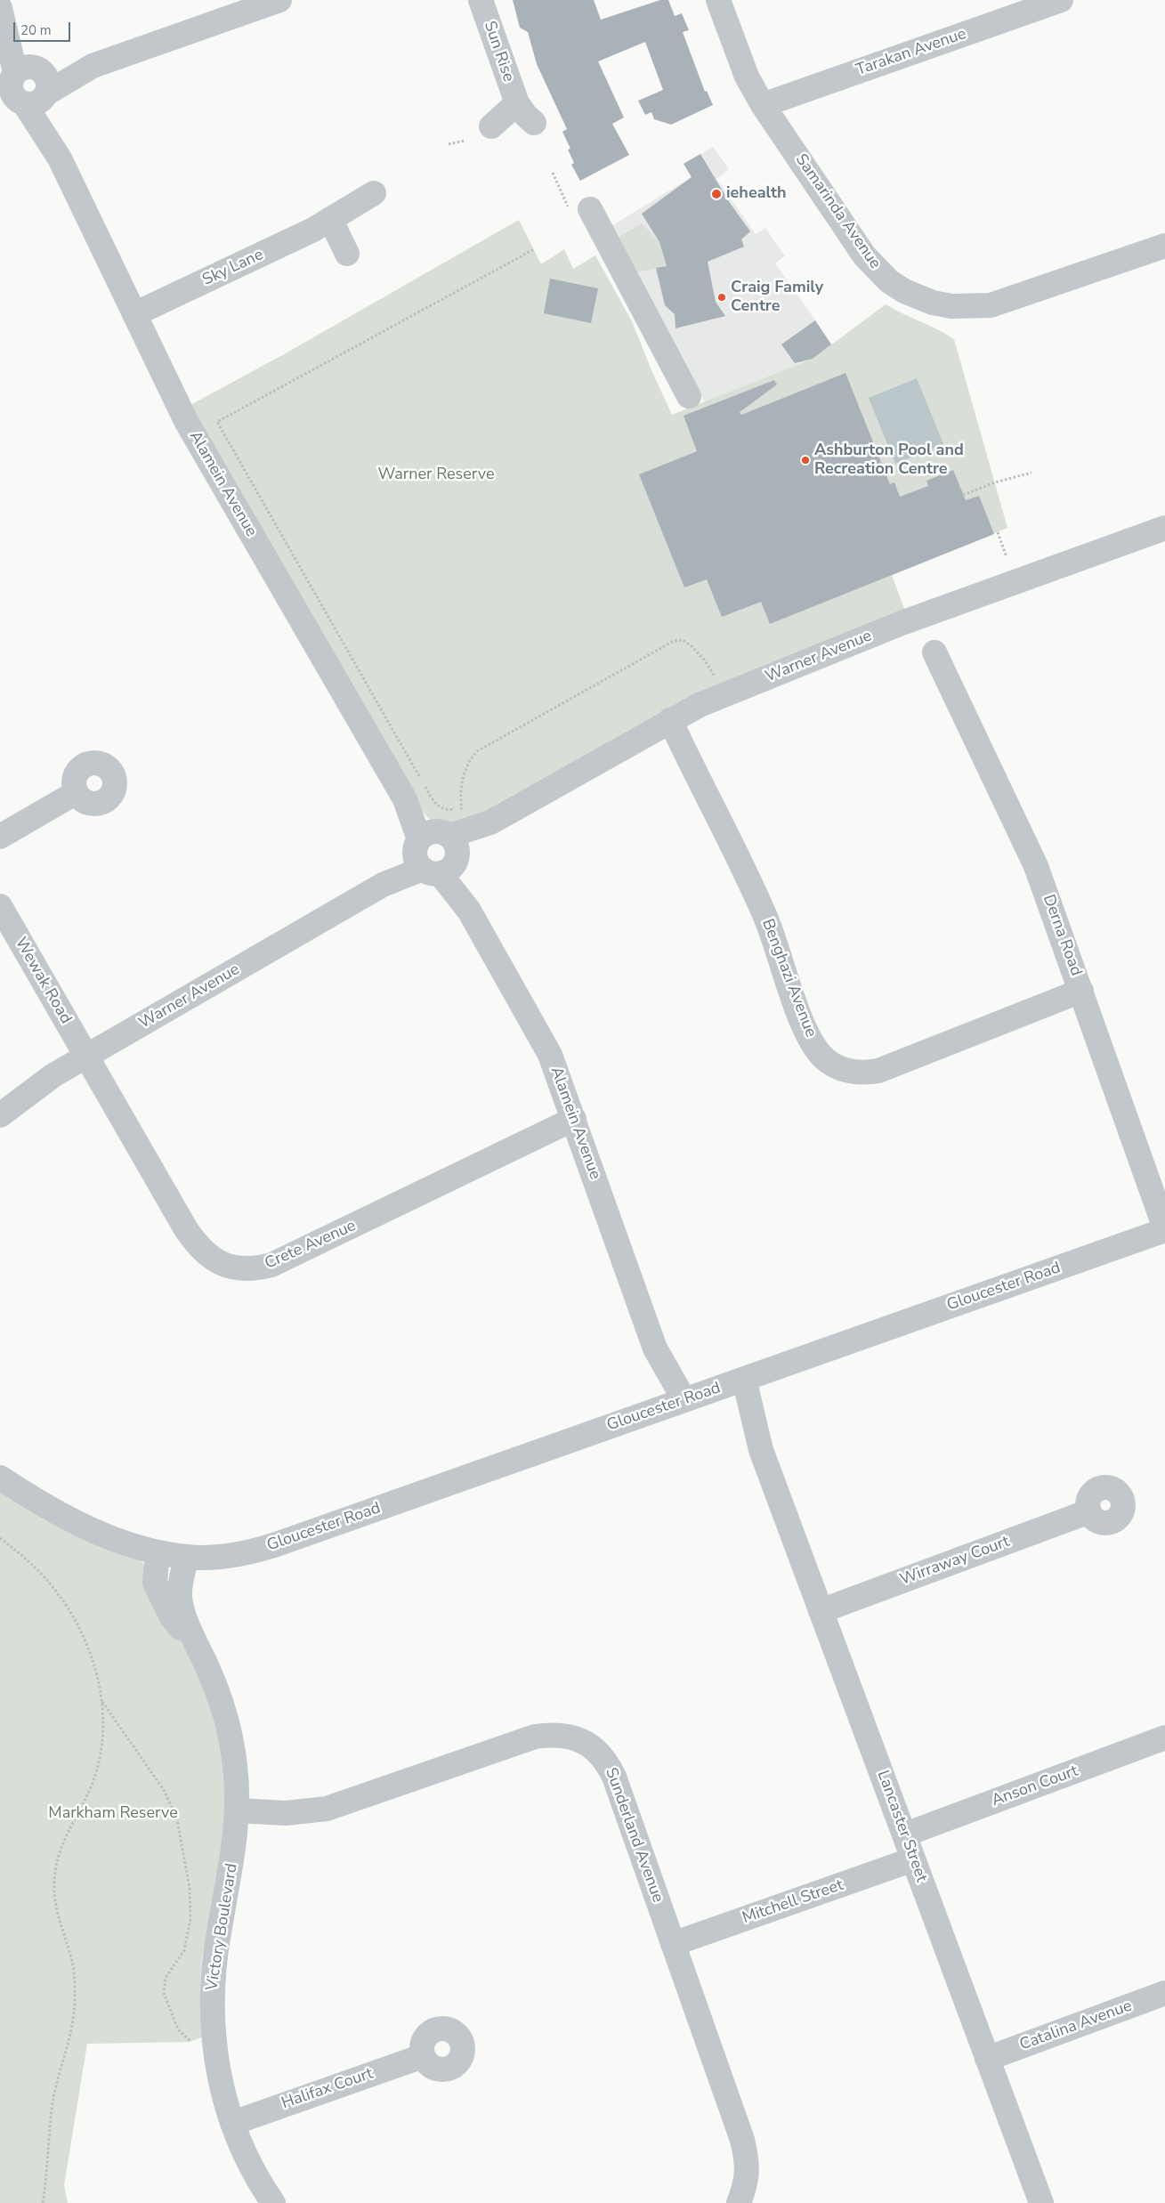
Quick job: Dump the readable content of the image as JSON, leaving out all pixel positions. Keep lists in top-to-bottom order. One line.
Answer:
{"streets":{"street":["Sun Rise","Tarakan Avenue","Samarinda Avenue","Sky Lane","Alamein Avenue","Warner Avenue","Derna Road","Benghazi Avenue","Wewak Road","Crete Avenue","Gloucester Road","Wirraway Court","Anson Court","Lancaster Street","Sunderland Avenue","Mitchell Street","Victory Boulevard","Catalina Avenue","Halifax Court"]},"crossings":[["Tarakan Avenue","Samarinda Avenue"],["Sky Lane","Alamein Avenue"],["Alamein Avenue","Warner Avenue"],["Alamein Avenue","Crete Avenue"],["Alamein Avenue","Gloucester Road"],["Warner Avenue","Benghazi Avenue"],["Warner Avenue","Wewak Road"],["Warner Avenue","Crete Avenue"],["Derna Road","Benghazi Avenue"],["Derna Road","Gloucester Road"],["Wewak Road","Crete Avenue"],["Gloucester Road","Lancaster Street"],["Gloucester Road","Victory Boulevard"],["Wirraway Court","Lancaster Street"],["Anson Court","Lancaster Street"],["Lancaster Street","Mitchell Street"],["Lancaster Street","Catalina Avenue"],["Sunderland Avenue","Mitchell Street"],["Sunderland Avenue","Victory Boulevard"],["Victory Boulevard","Halifax Court"]],"parks":["Warner Reserve","Markham Reserve"],"places":["iehealth","Craig Family Centre","Ashburton Pool and Recreation Centre"],"scale_bar":"20 m"}
